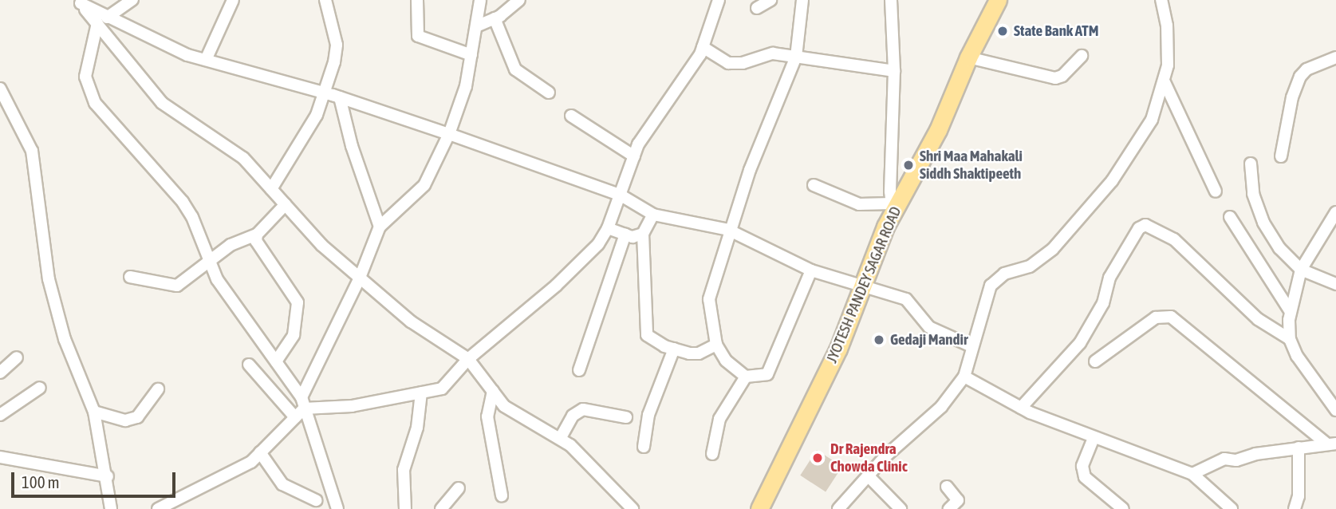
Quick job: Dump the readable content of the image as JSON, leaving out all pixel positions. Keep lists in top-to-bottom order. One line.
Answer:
{"streets":{"main road":["JYOTESH PANDEY SAGAR ROAD"]},"places":["State Bank ATM","Shri Maa Mahakali Siddh Shaktipeeth","Gedaji Mandir","Dr Rajendra Chowda Clinic"],"scale_bar":"100 m"}
